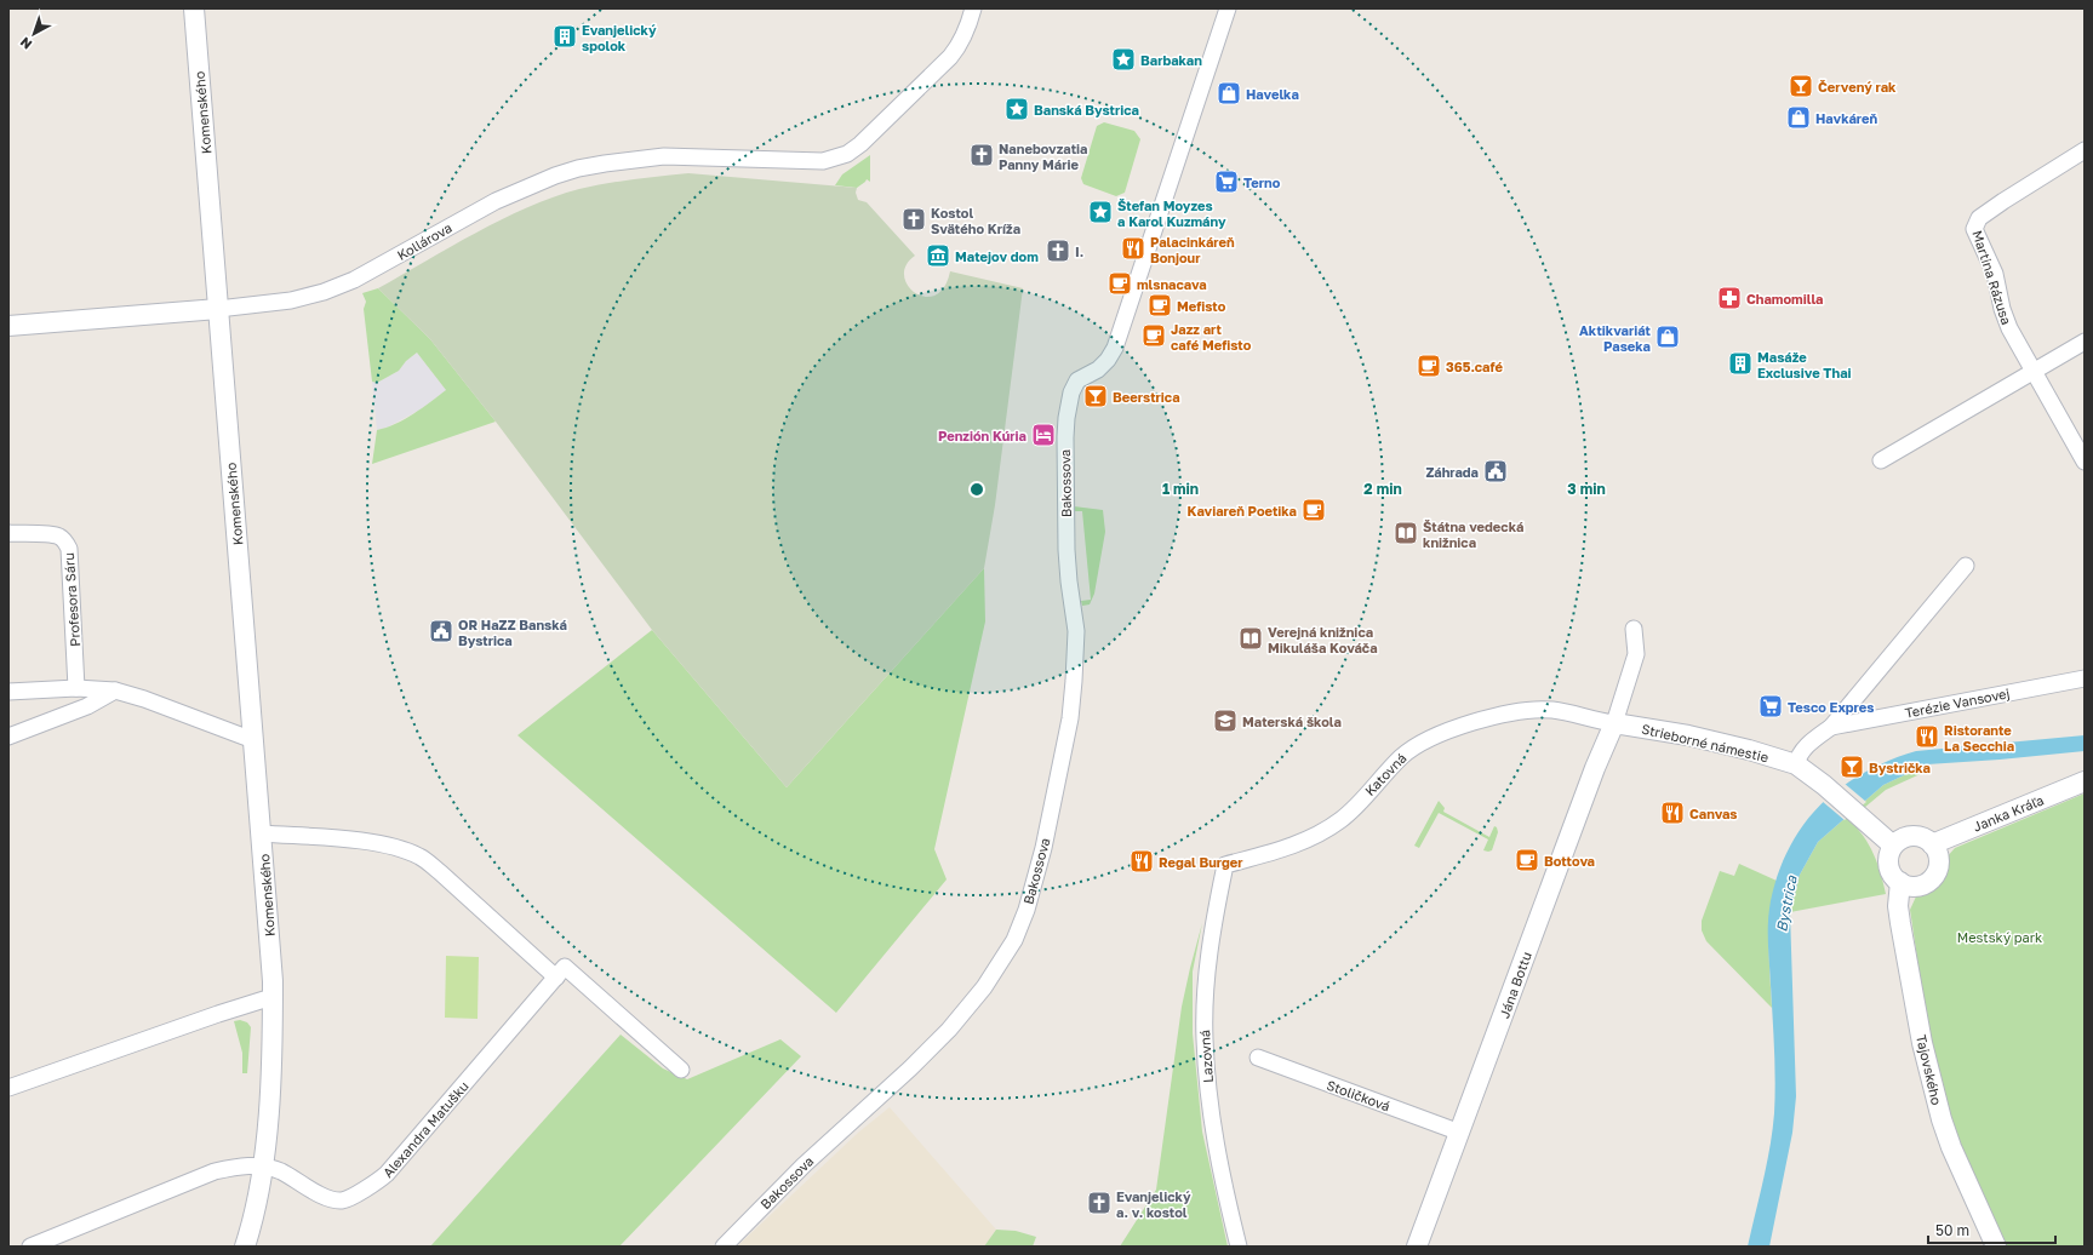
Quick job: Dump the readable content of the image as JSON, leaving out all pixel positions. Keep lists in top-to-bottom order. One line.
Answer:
{"streets":{"street":["Komenského","Kollárova","Martina Rázusa","Bakossova","Profesora Sáru","Terézie Vansovej","Strieborné námestie","Katovná","Janka Kráľa","Jána Bottu","Lazovná","Tajovského","Stoličková","Alexandra Matušku"]},"crossings":[["Komenského","Kollárova"],["Komenského","Alexandra Matušku"],["Terézie Vansovej","Strieborné námestie"],["Strieborné námestie","Katovná"],["Strieborné námestie","Janka Kráľa"],["Strieborné námestie","Jána Bottu"],["Strieborné námestie","Tajovského"],["Katovná","Jána Bottu"],["Katovná","Lazovná"],["Janka Kráľa","Tajovského"],["Jána Bottu","Stoličková"]],"water":["Bystrica"],"parks":["Mestský park"],"places":{"building":["Evanjelický spolok","Masáže Exclusive Thai"],"place":["Barbakan","Banská Bystrica","Štefan Moyzes a Karol Kuzmány"],"bar":["Červený rak","Beerstrica","Bystrička"],"shop":["Havelka","Havkáreň","Aktikvariát Paseka"],"church":["Nanebovzatia Panny Márie","Kostol Svätého Kríža","I.","Evanjelický a. v. kostol"],"supermarket":["Terno","Tesco Expres"],"restaurant":["Palacinkáreň Bonjour","Ristorante La Secchia","Canvas","Regal Burger"],"museum":["Matejov dom"],"cafe":["mlsnacava","Mefisto","Jazz art café Mefisto","365.café","Kaviareň Poetika","Bottova"],"pharmacy":["Chamomilla"],"hotel":["Penzión Kúria"],"public building":["Záhrada","OR HaZZ Banská Bystrica"],"library":["Štátna vedecká knižnica","Verejná knižnica Mikuláša Kováča"],"school or university":["Materská škola"]},"scale_bar":"50 m","north":"bottom left","rings":["1 min","2 min","3 min"]}
